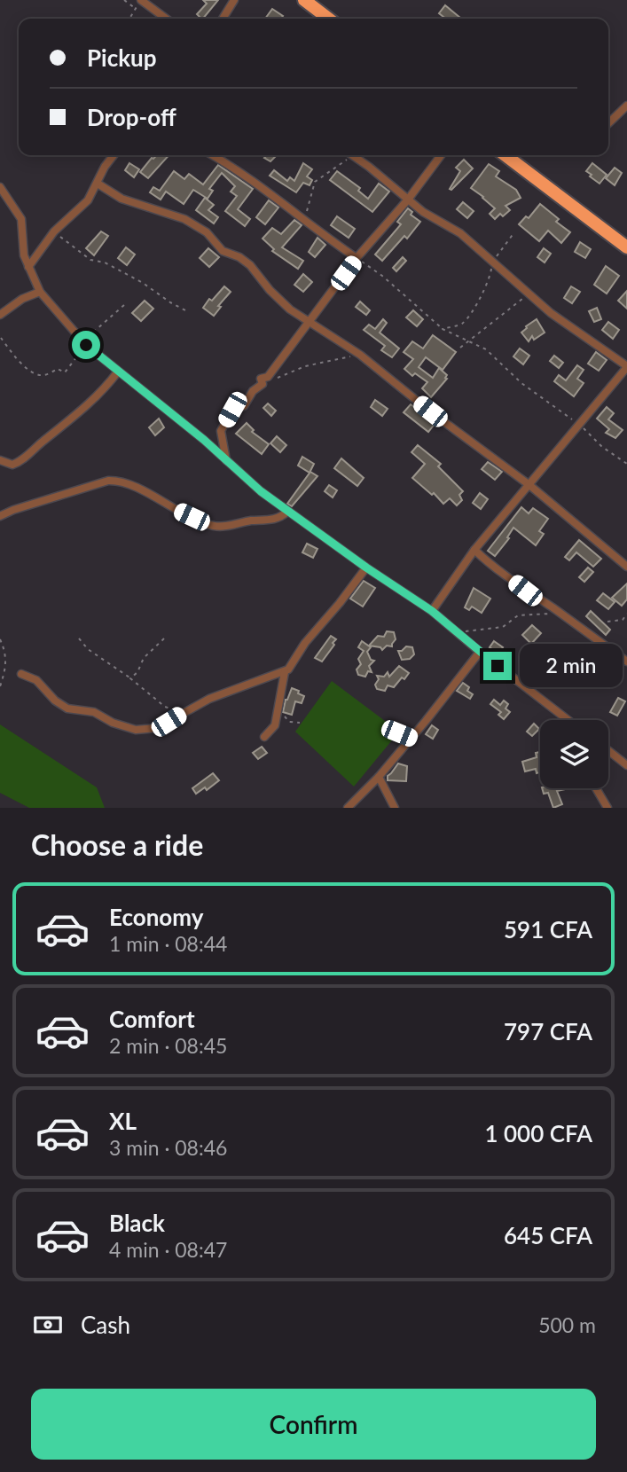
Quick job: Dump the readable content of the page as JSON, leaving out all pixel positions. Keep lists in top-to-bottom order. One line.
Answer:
{"page":{"banner":["Pickup","Drop-off"],"bubble":"2 min","heading":"Choose a ride","list":[{"name":"Economy","note":"1 min · 08:44","value":"591 CFA"},{"name":"Comfort","note":"2 min · 08:45","value":"797 CFA"},{"name":"XL","note":"3 min · 08:46","value":"1 000 CFA"},{"name":"Black","note":"4 min · 08:47","value":"645 CFA"}],"pay":["Cash","500 m"],"buttons":"Confirm"}}
